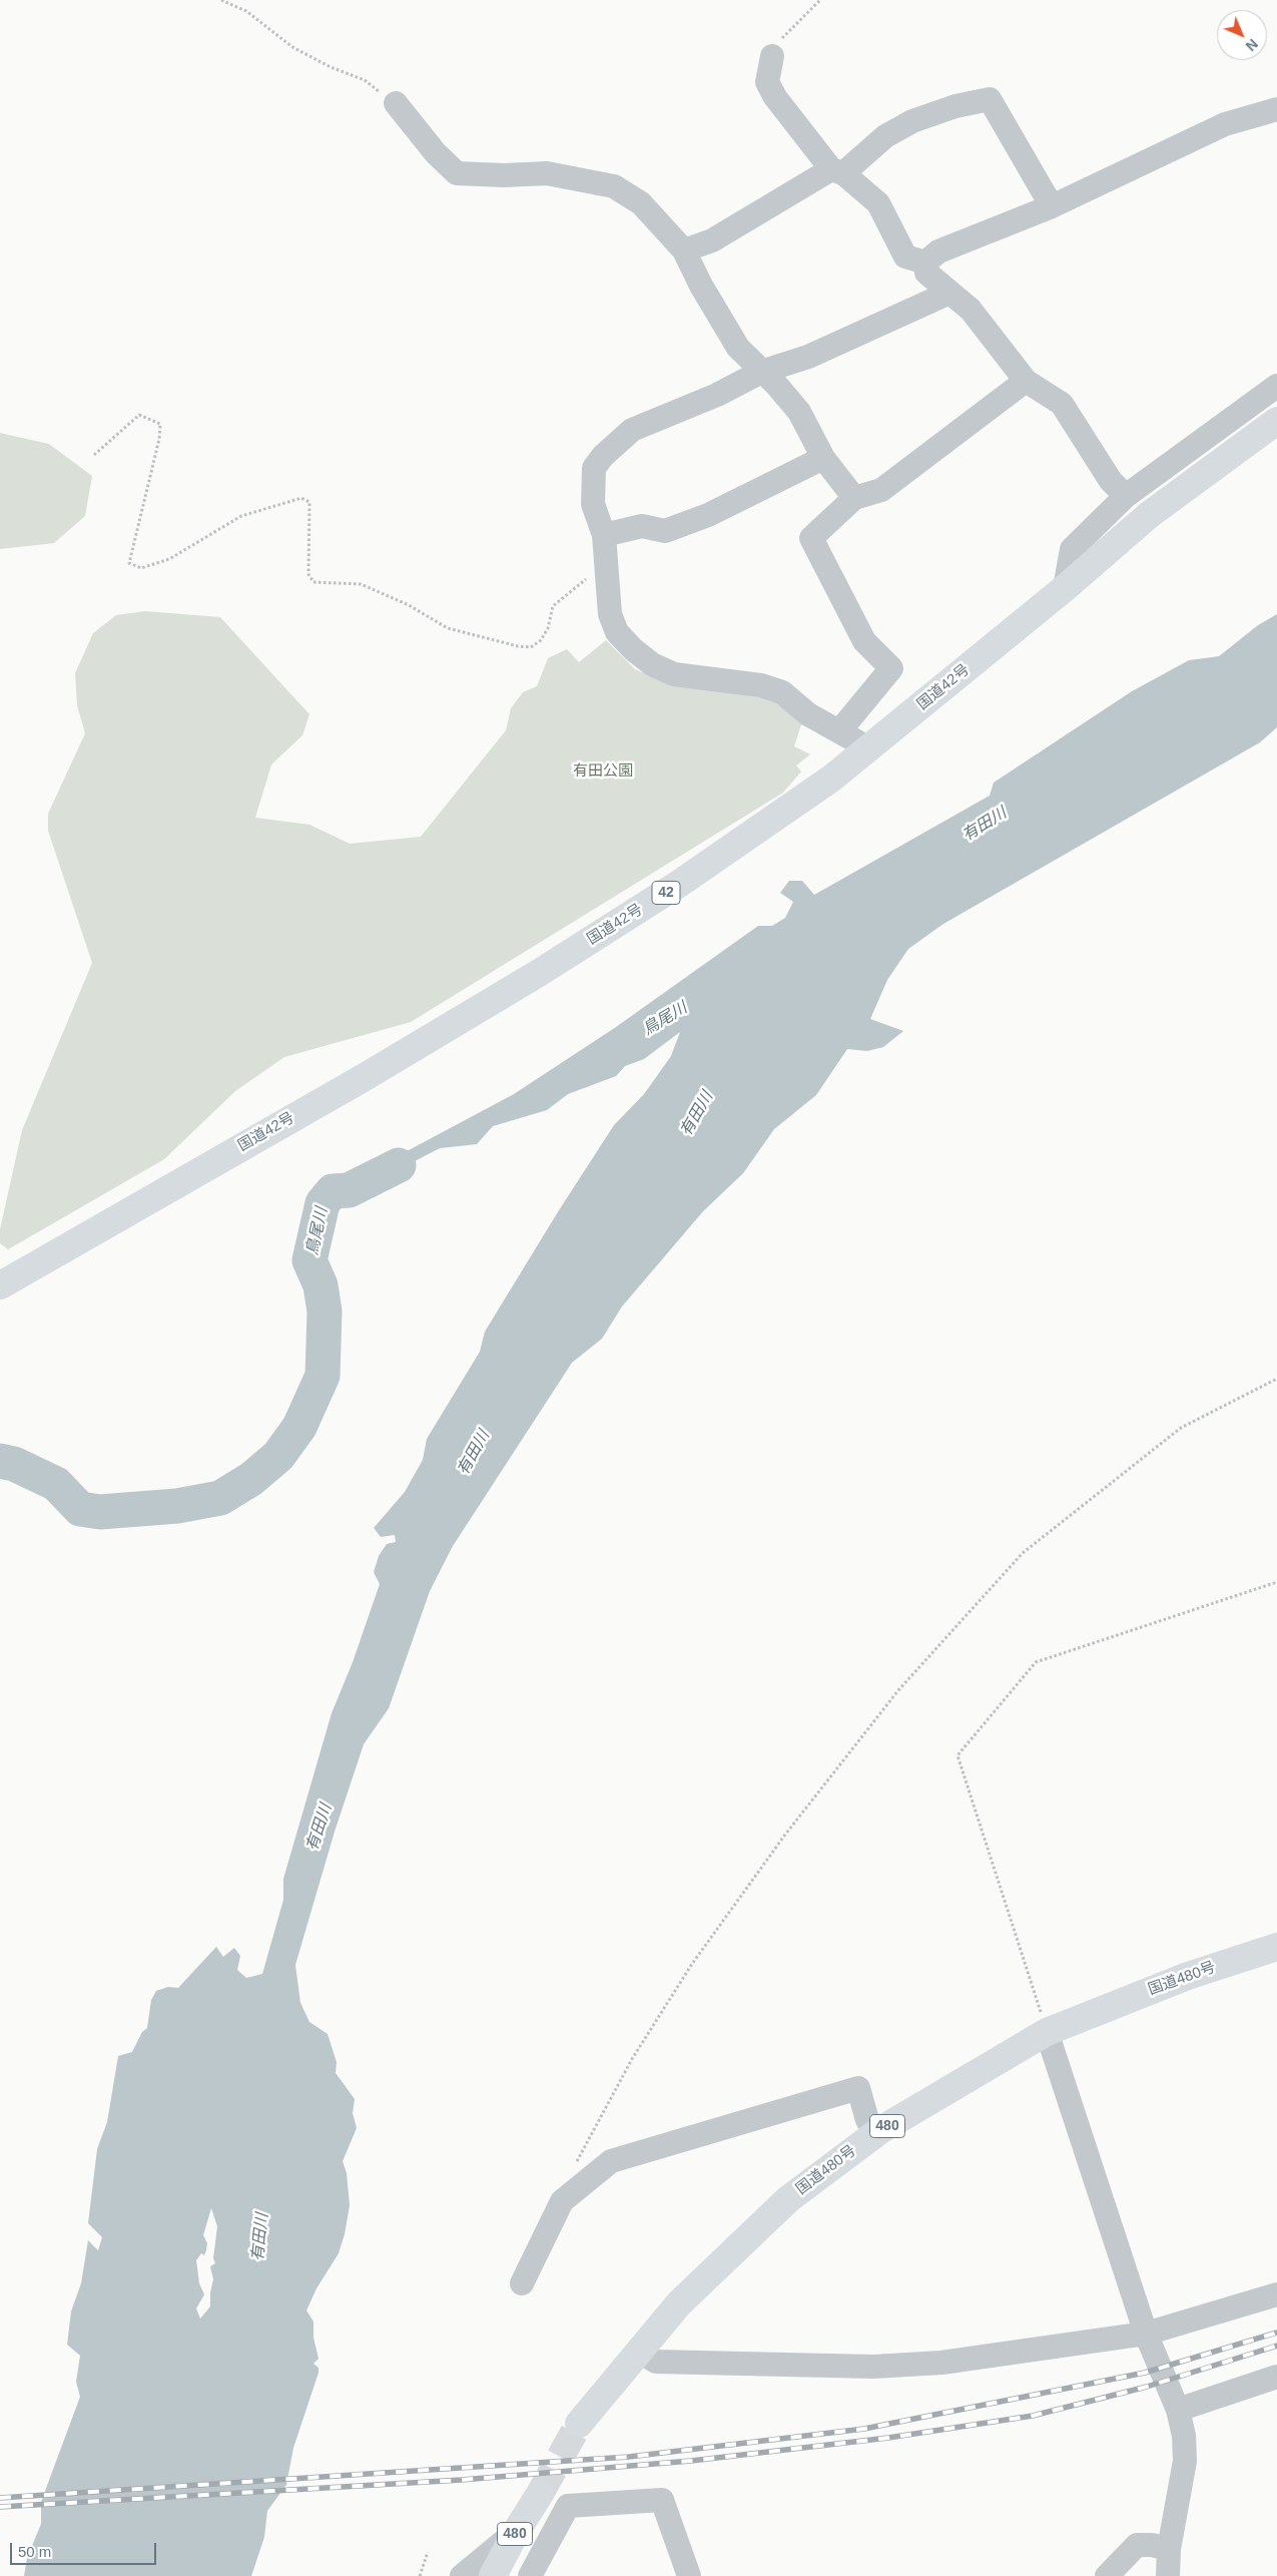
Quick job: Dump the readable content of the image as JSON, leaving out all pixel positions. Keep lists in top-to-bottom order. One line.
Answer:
{"streets":{"highway":["国道42号","42","国道480号","480"]},"water":["有田川","鳥尾川"],"parks":["有田公園"],"scale_bar":"50 m","north":"bottom right"}
